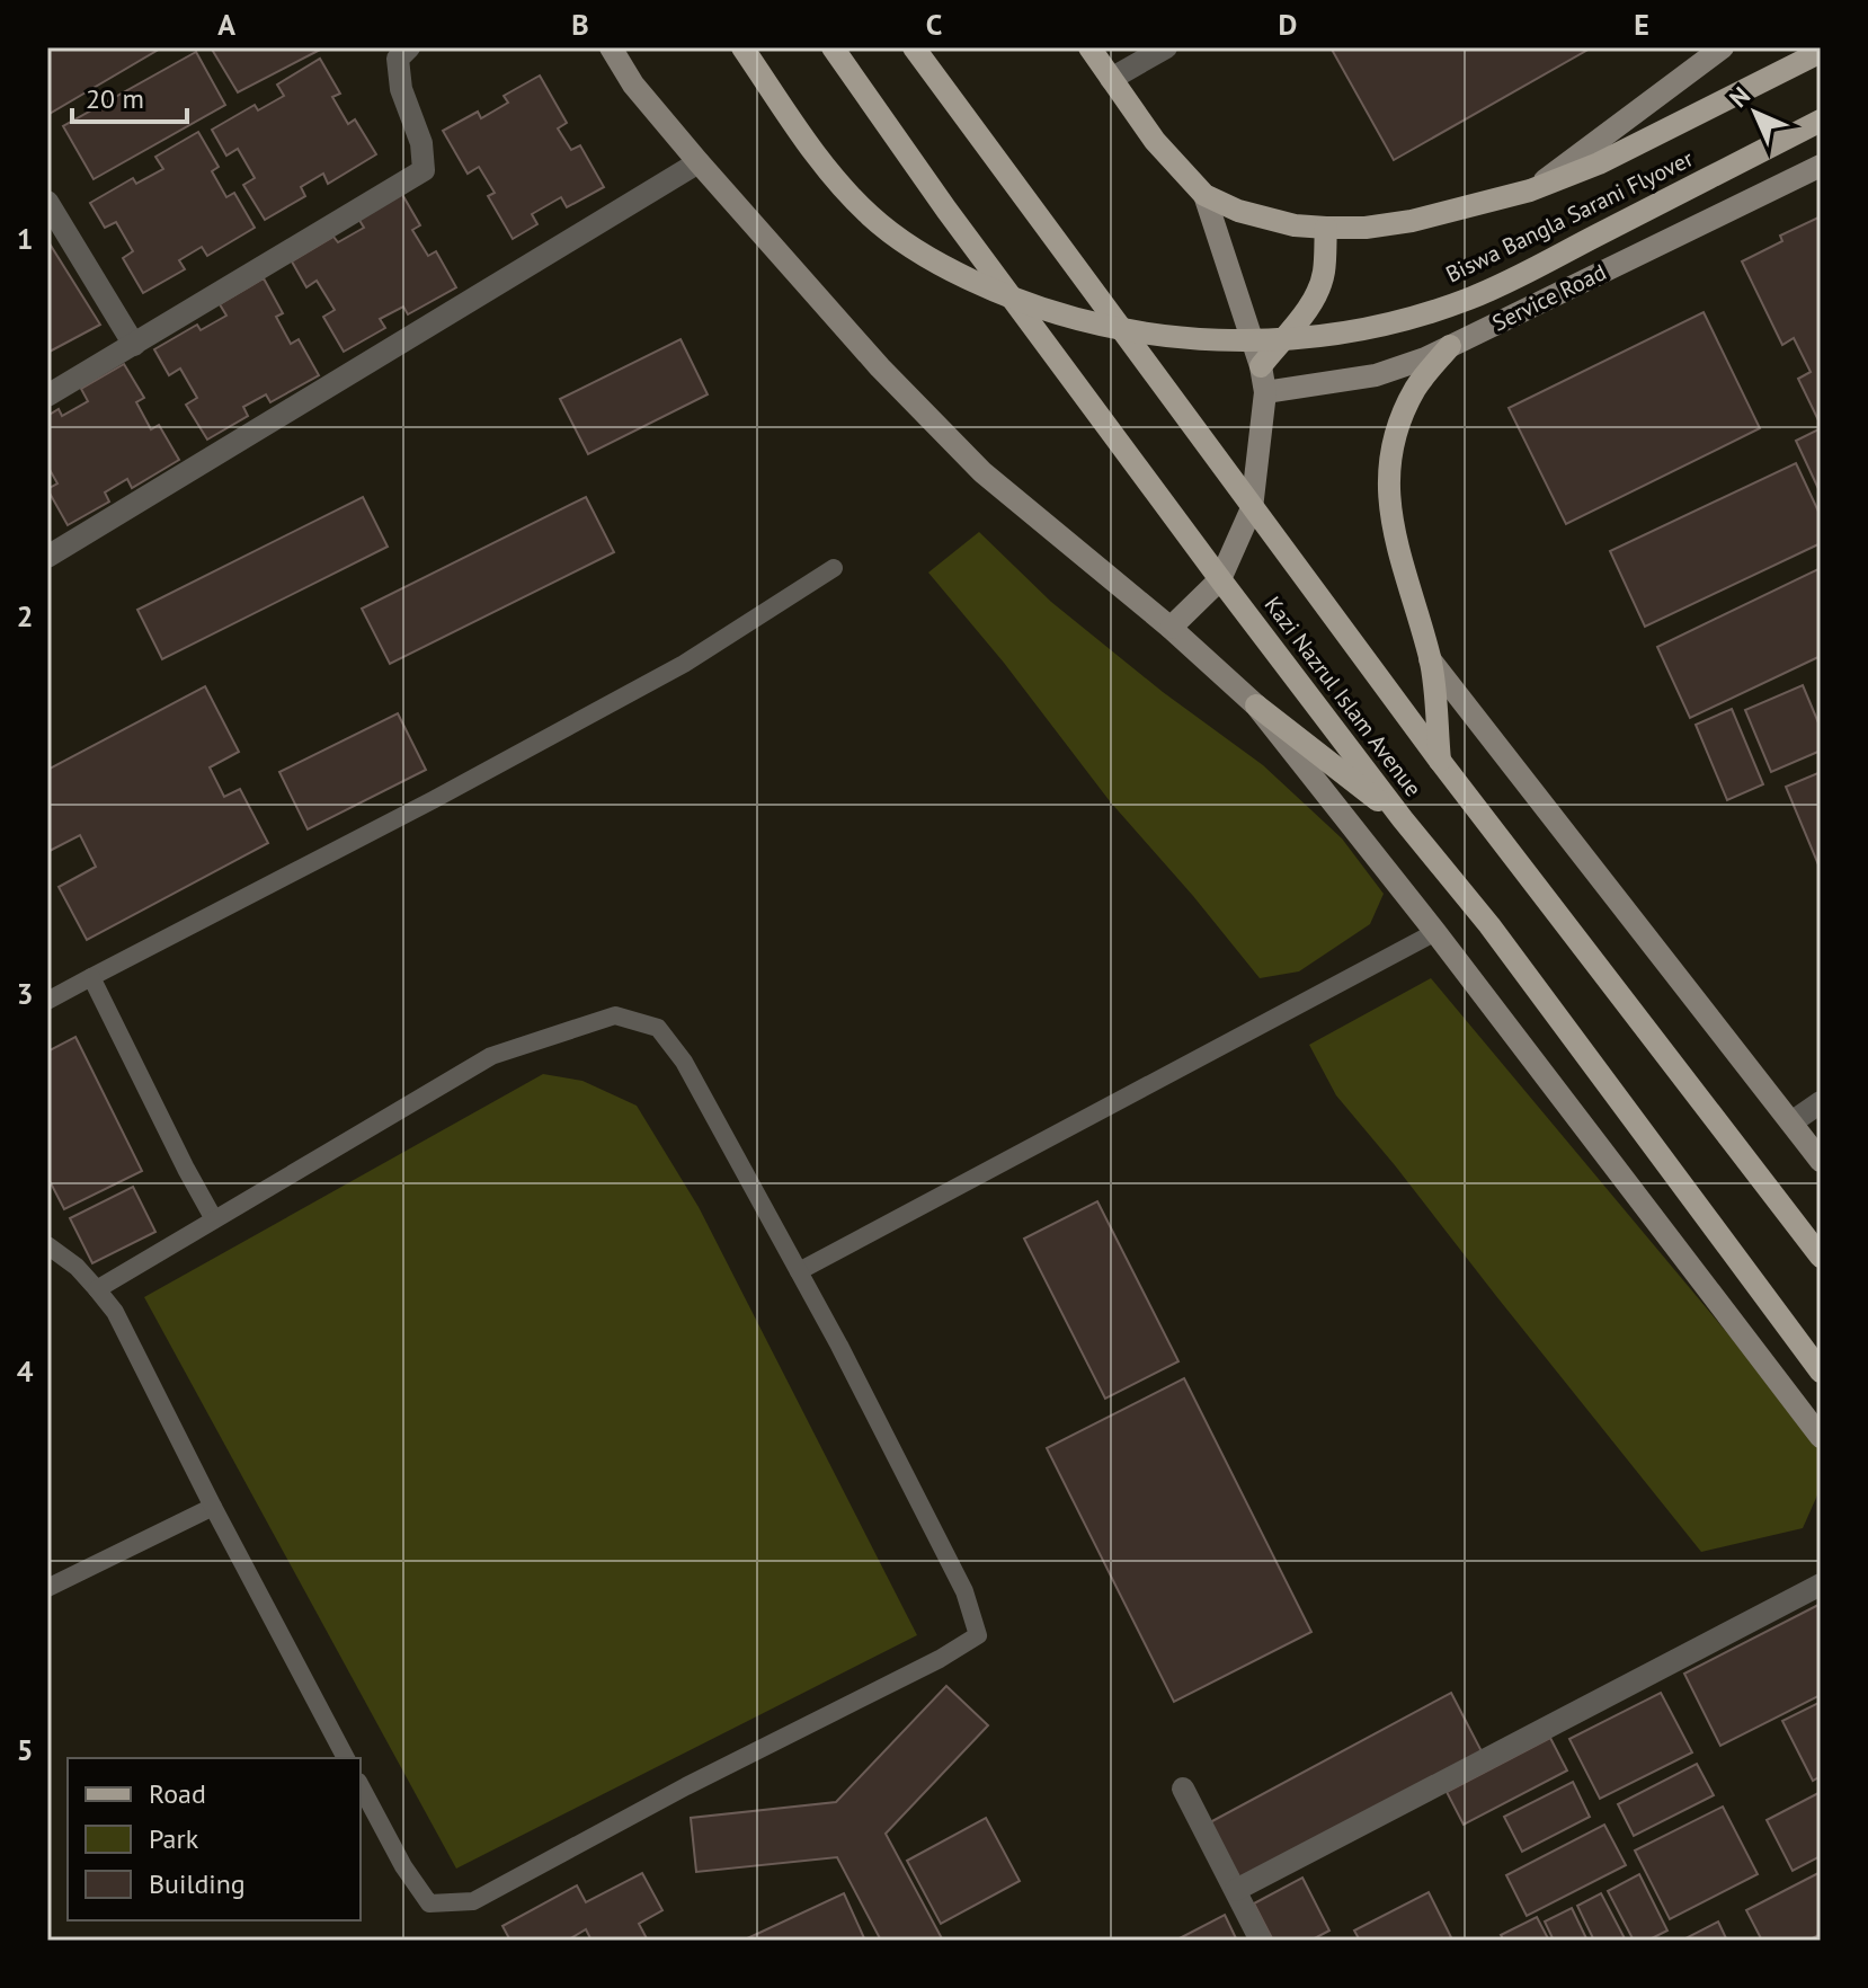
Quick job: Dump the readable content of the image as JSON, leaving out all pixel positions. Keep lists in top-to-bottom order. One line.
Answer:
{"streets":{"main road":["Biswa Bangla Sarani Flyover","Kazi Nazrul Islam Avenue"],"street":["Service Road"]},"legend":["Road","Park","Building"],"scale_bar":"20 m","north":"top left","grid":{"columns":["A","B","C","D","E"],"rows":["1","2","3","4","5"]}}
